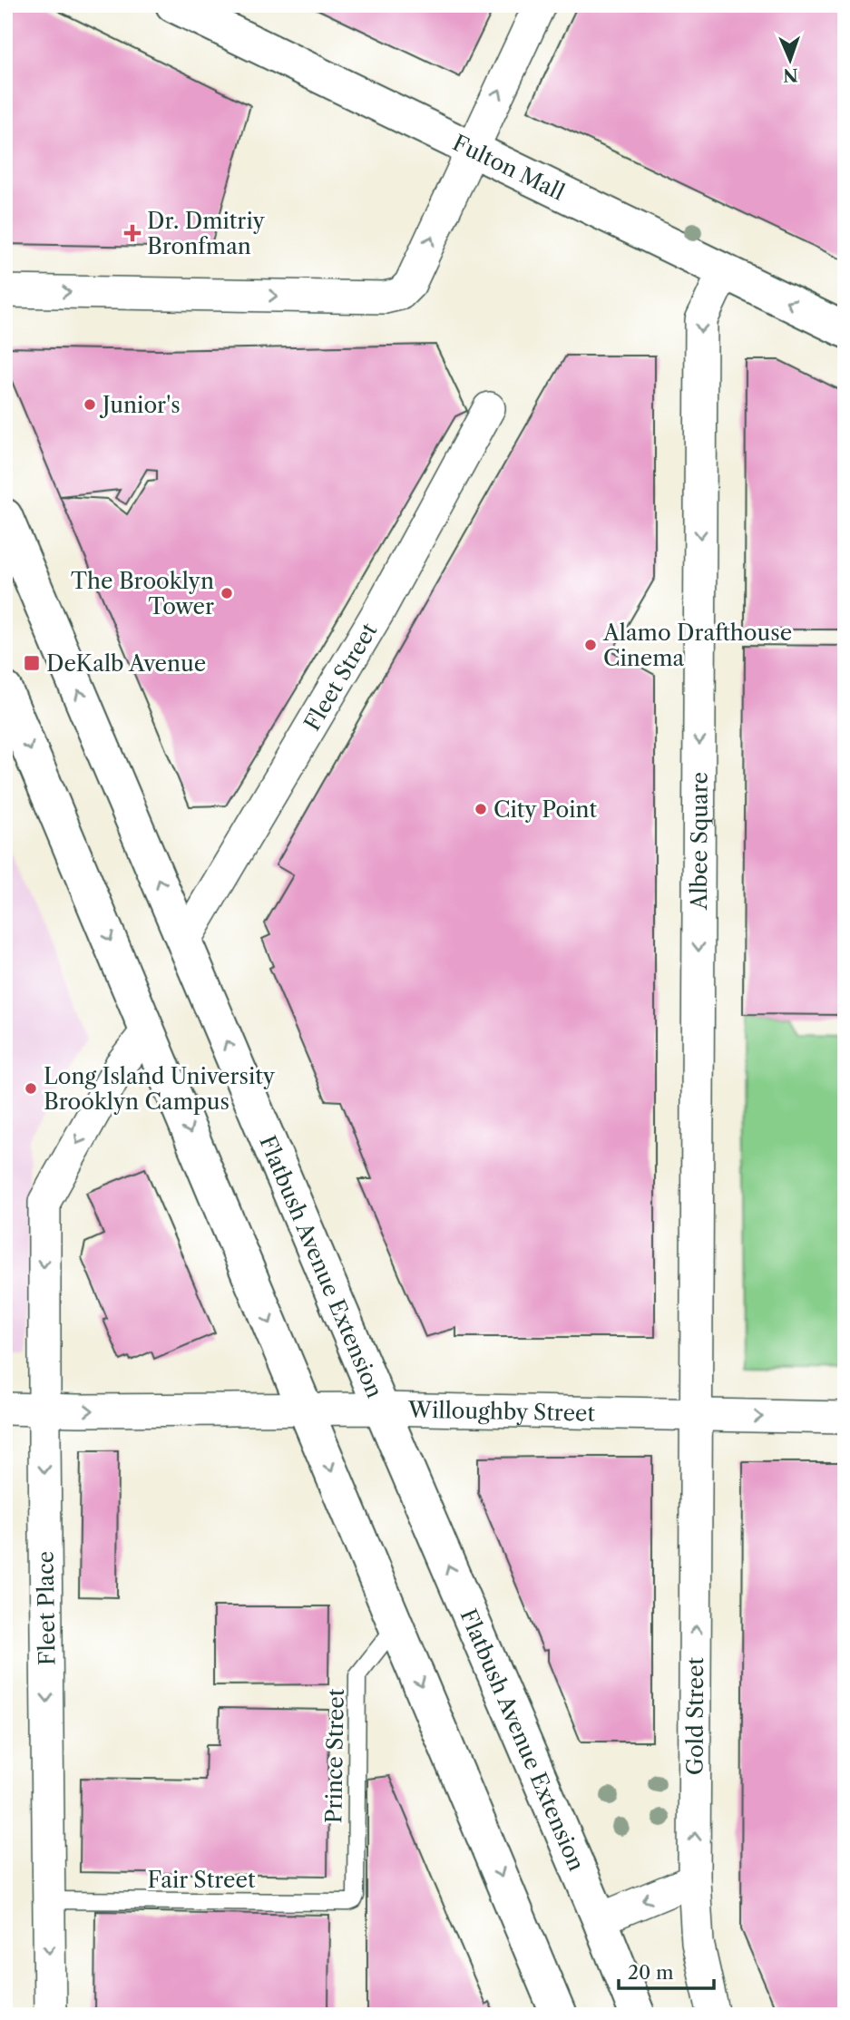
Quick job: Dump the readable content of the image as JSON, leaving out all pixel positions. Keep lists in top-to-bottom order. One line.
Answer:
{"streets":{"main road":["Fulton Mall","Flatbush Avenue Extension"],"street":["Fleet Street","Albee Square","Willoughby Street","Fleet Place","Gold Street"],"lane":["Prince Street","Fair Street"]},"crossings":[["Fulton Mall","Albee Square"],["Fleet Street","Flatbush Avenue Extension"],["Albee Square","Willoughby Street"],["Albee Square","Gold Street"],["Flatbush Avenue Extension","Willoughby Street"],["Willoughby Street","Fleet Place"],["Willoughby Street","Gold Street"],["Fleet Place","Fair Street"],["Prince Street","Fair Street"]],"one_way":["Albee Square","Willoughby Street","Fleet Place","Gold Street"],"places":{"health":["Dr. Dmitriy Bronfman"],"other":["Junior's","The Brooklyn Tower","Alamo Drafthouse Cinema","City Point","Long Island University Brooklyn Campus"],"transit":["DeKalb Avenue"]},"scale_bar":"20 m","north":"bottom"}
